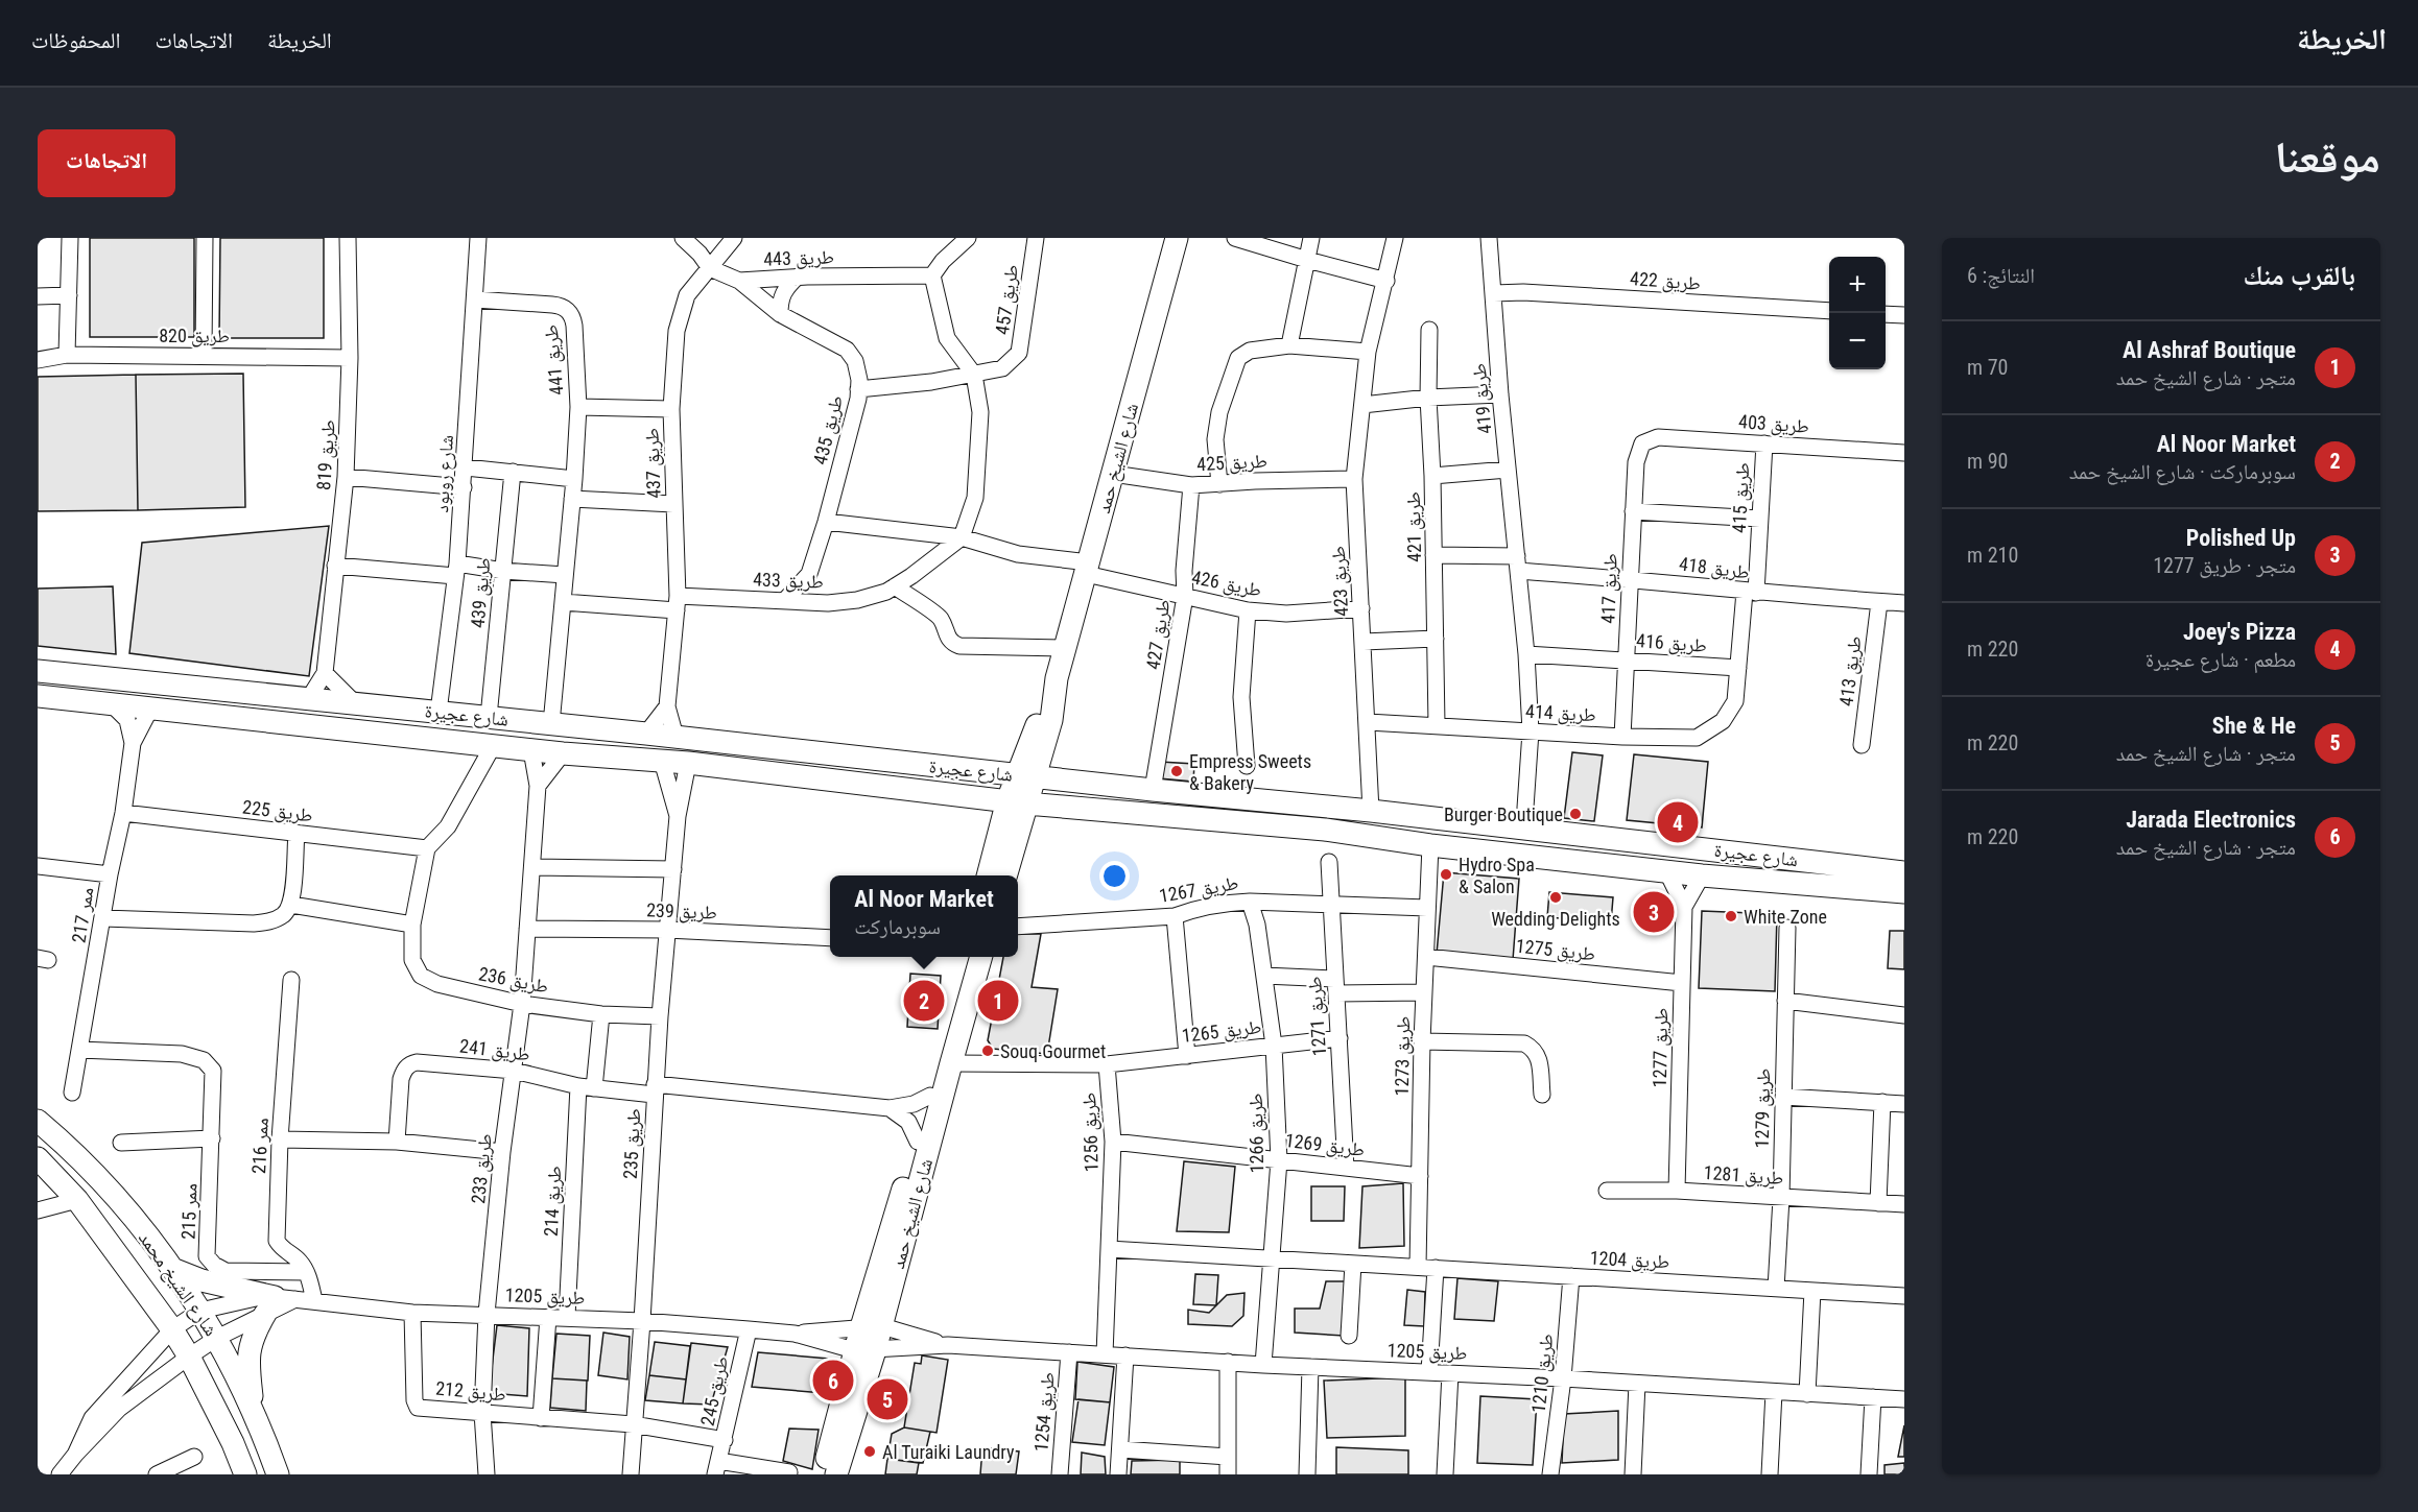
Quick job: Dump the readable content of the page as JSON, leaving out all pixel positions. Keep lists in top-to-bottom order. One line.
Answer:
{"streets":{"street":["طريق 443","طريق 422","طريق 457","طريق 820","طريق 441","طريق 419","طريق 403","طريق 435","طريق 819","شارع الشيخ حمد","طريق 425","طريق 437","شارع روبود","طريق 415","طريق 421","طريق 418","طريق 433","طريق 423","طريق 426","طريق 417","طريق 439","طريق 427","طريق 416","طريق 413","طريق 414","شارع عجيرة","طريق 225","طريق 1267","طريق 239","ممر 217","طريق 1275","طريق 236","طريق 1271","طريق 1265","طريق 1277","طريق 241","طريق 1273","طريق 1279","طريق 1256","طريق 1266","طريق 235","طريق 1269","ممر 216","طريق 233","طريق 1281","طريق 214","ممر 215","طريق 1204","شارع الشيخ محمد","طريق 1205","طريق 1210","طريق 212","طريق 245","طريق 1254"]},"crossings":[["طريق 443","طريق 435"],["طريق 443","طريق 437"],["طريق 422","طريق 419"],["طريق 457","طريق 435"],["طريق 820","طريق 819"],["طريق 441","طريق 437"],["طريق 441","شارع روبود"],["طريق 419","طريق 418"],["طريق 419","طريق 416"],["طريق 419","طريق 414"],["طريق 419","شارع عجيرة"],["طريق 403","طريق 415"],["طريق 403","طريق 417"],["طريق 435","طريق 433"],["طريق 435","طريق 426"],["طريق 819","شارع عجيرة"],["شارع الشيخ حمد","طريق 425"],["شارع الشيخ حمد","طريق 426"],["شارع الشيخ حمد","شارع عجيرة"],["شارع الشيخ حمد","طريق 241"],["شارع الشيخ حمد","طريق 1256"],["شارع الشيخ حمد","طريق 1205"],["طريق 425","طريق 423"],["طريق 425","طريق 427"],["طريق 437","طريق 433"],["طريق 437","شارع عجيرة"],["شارع روبود","شارع عجيرة"],["طريق 415","طريق 418"],["طريق 415","طريق 416"],["طريق 415","طريق 414"],["طريق 421","طريق 414"],["طريق 418","طريق 417"],["طريق 418","طريق 413"],["طريق 433","طريق 426"],["طريق 423","طريق 426"],["طريق 423","طريق 414"],["طريق 423","شارع عجيرة"],["طريق 426","طريق 427"],["طريق 417","طريق 416"],["طريق 417","طريق 414"],["طريق 439","شارع عجيرة"],["طريق 427","شارع عجيرة"],["شارع عجيرة","ممر 217"],["شارع عجيرة","طريق 1277"],["شارع عجيرة","طريق 1273"],["شارع عجيرة","طريق 235"],["شارع عجيرة","طريق 233"],["طريق 225","ممر 217"],["طريق 1267","طريق 1271"],["طريق 1267","طريق 1273"],["طريق 1267","طريق 1266"],["طريق 239","طريق 235"],["طريق 239","طريق 233"],["ممر 217","ممر 215"],["طريق 1275","طريق 1277"],["طريق 1275","طريق 1273"],["طريق 236","طريق 235"],["طريق 236","طريق 233"],["طريق 1271","طريق 1265"],["طريق 1271","طريق 1269"],["طريق 1265","طريق 1256"],["طريق 1265","طريق 1266"],["طريق 1277","طريق 1281"],["طريق 241","طريق 235"],["طريق 241","طريق 233"],["طريق 241","طريق 214"],["طريق 1273","طريق 1269"],["طريق 1273","طريق 1204"],["طريق 1279","طريق 1281"],["طريق 1279","طريق 1204"],["طريق 1256","طريق 1269"],["طريق 1256","طريق 1204"],["طريق 1256","طريق 1205"],["طريق 1266","طريق 1269"],["طريق 1266","طريق 1204"],["طريق 1266","طريق 1205"],["طريق 235","طريق 1205"],["طريق 235","طريق 212"],["ممر 216","ممر 215"],["ممر 216","طريق 1205"],["طريق 233","طريق 1205"],["طريق 233","طريق 212"],["طريق 214","طريق 1205"],["طريق 1204","طريق 1210"],["شارع الشيخ محمد","طريق 1205"],["طريق 1205","طريق 1210"],["طريق 1205","طريق 212"],["طريق 1205","طريق 245"],["طريق 1205","طريق 1254"],["طريق 212","طريق 245"]],"places":["Empress Sweets & Bakery","Burger Boutique","Hydro Spa & Salon","Wedding Delights","White Zone","Souq Gourmet","Al Turaiki Laundry"],"page":{"header":"الخريطة","nav":["الخريطة","الاتجاهات","المحفوظات"],"title":"موقعنا","buttons":"الاتجاهات","heading":["بالقرب منك","النتائج: 6"],"map_buttons":["+","−"],"list":[{"mark":"1","name":"Al Ashraf Boutique","note":"متجر · شارع الشيخ حمد","value":"70 m"},{"mark":"2","name":"Al Noor Market","note":"سوبرماركت · شارع الشيخ حمد","value":"90 m"},{"mark":"3","name":"Polished Up","note":"متجر · طريق 1277","value":"210 m"},{"mark":"4","name":"Joey's Pizza","note":"مطعم · شارع عجيرة","value":"220 m"},{"mark":"5","name":"She & He","note":"متجر · شارع الشيخ حمد","value":"220 m"},{"mark":"6","name":"Jarada Electronics","note":"متجر · شارع الشيخ حمد","value":"220 m"}],"pins":["4","3","1","2","6","5"],"popup":["Al Noor Market","سوبرماركت"]}}
